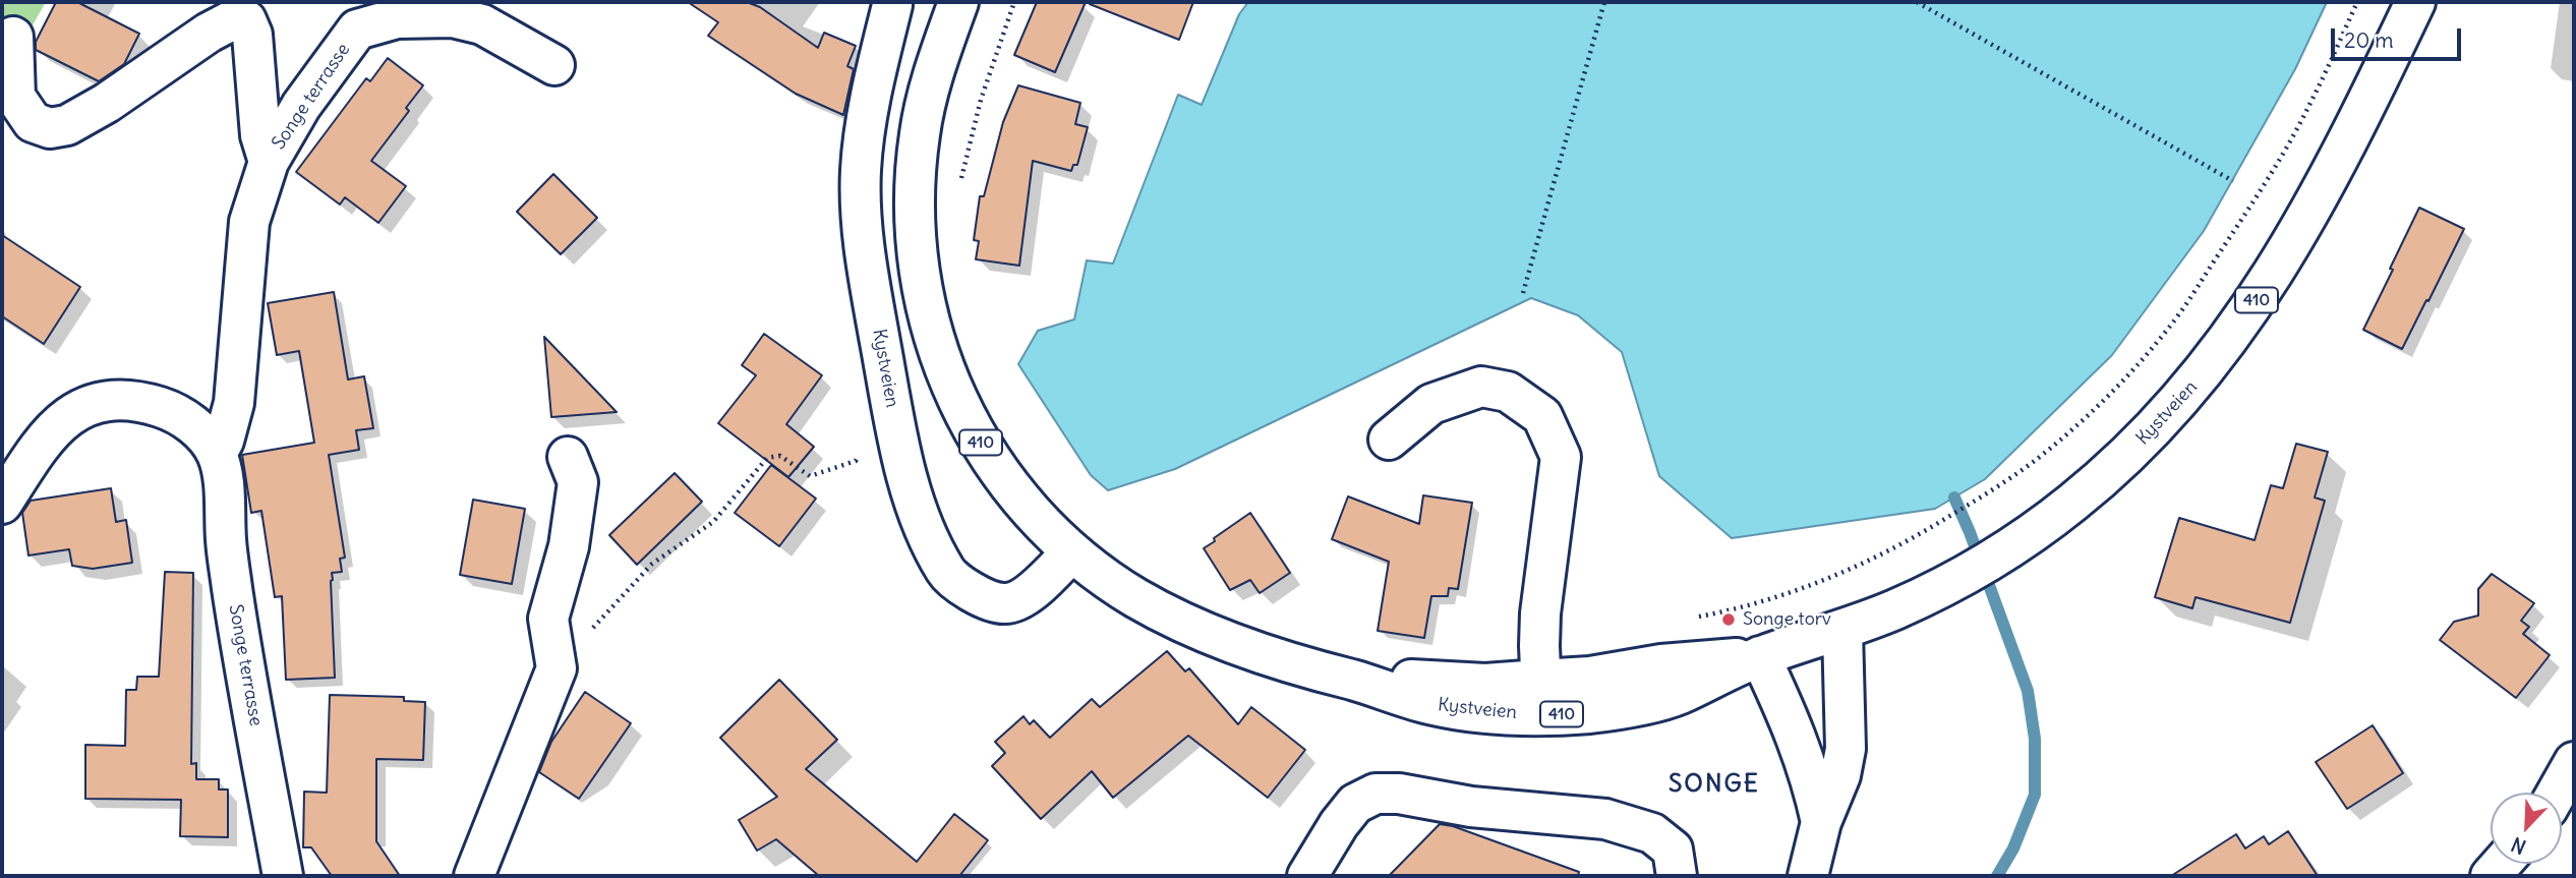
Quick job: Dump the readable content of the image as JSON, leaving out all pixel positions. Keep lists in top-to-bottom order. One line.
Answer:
{"streets":{"street":["Songe terrasse","410","Kystveien"]},"districts":["SONGE"],"places":["Songe torv"],"scale_bar":"20 m","north":"bottom left"}
